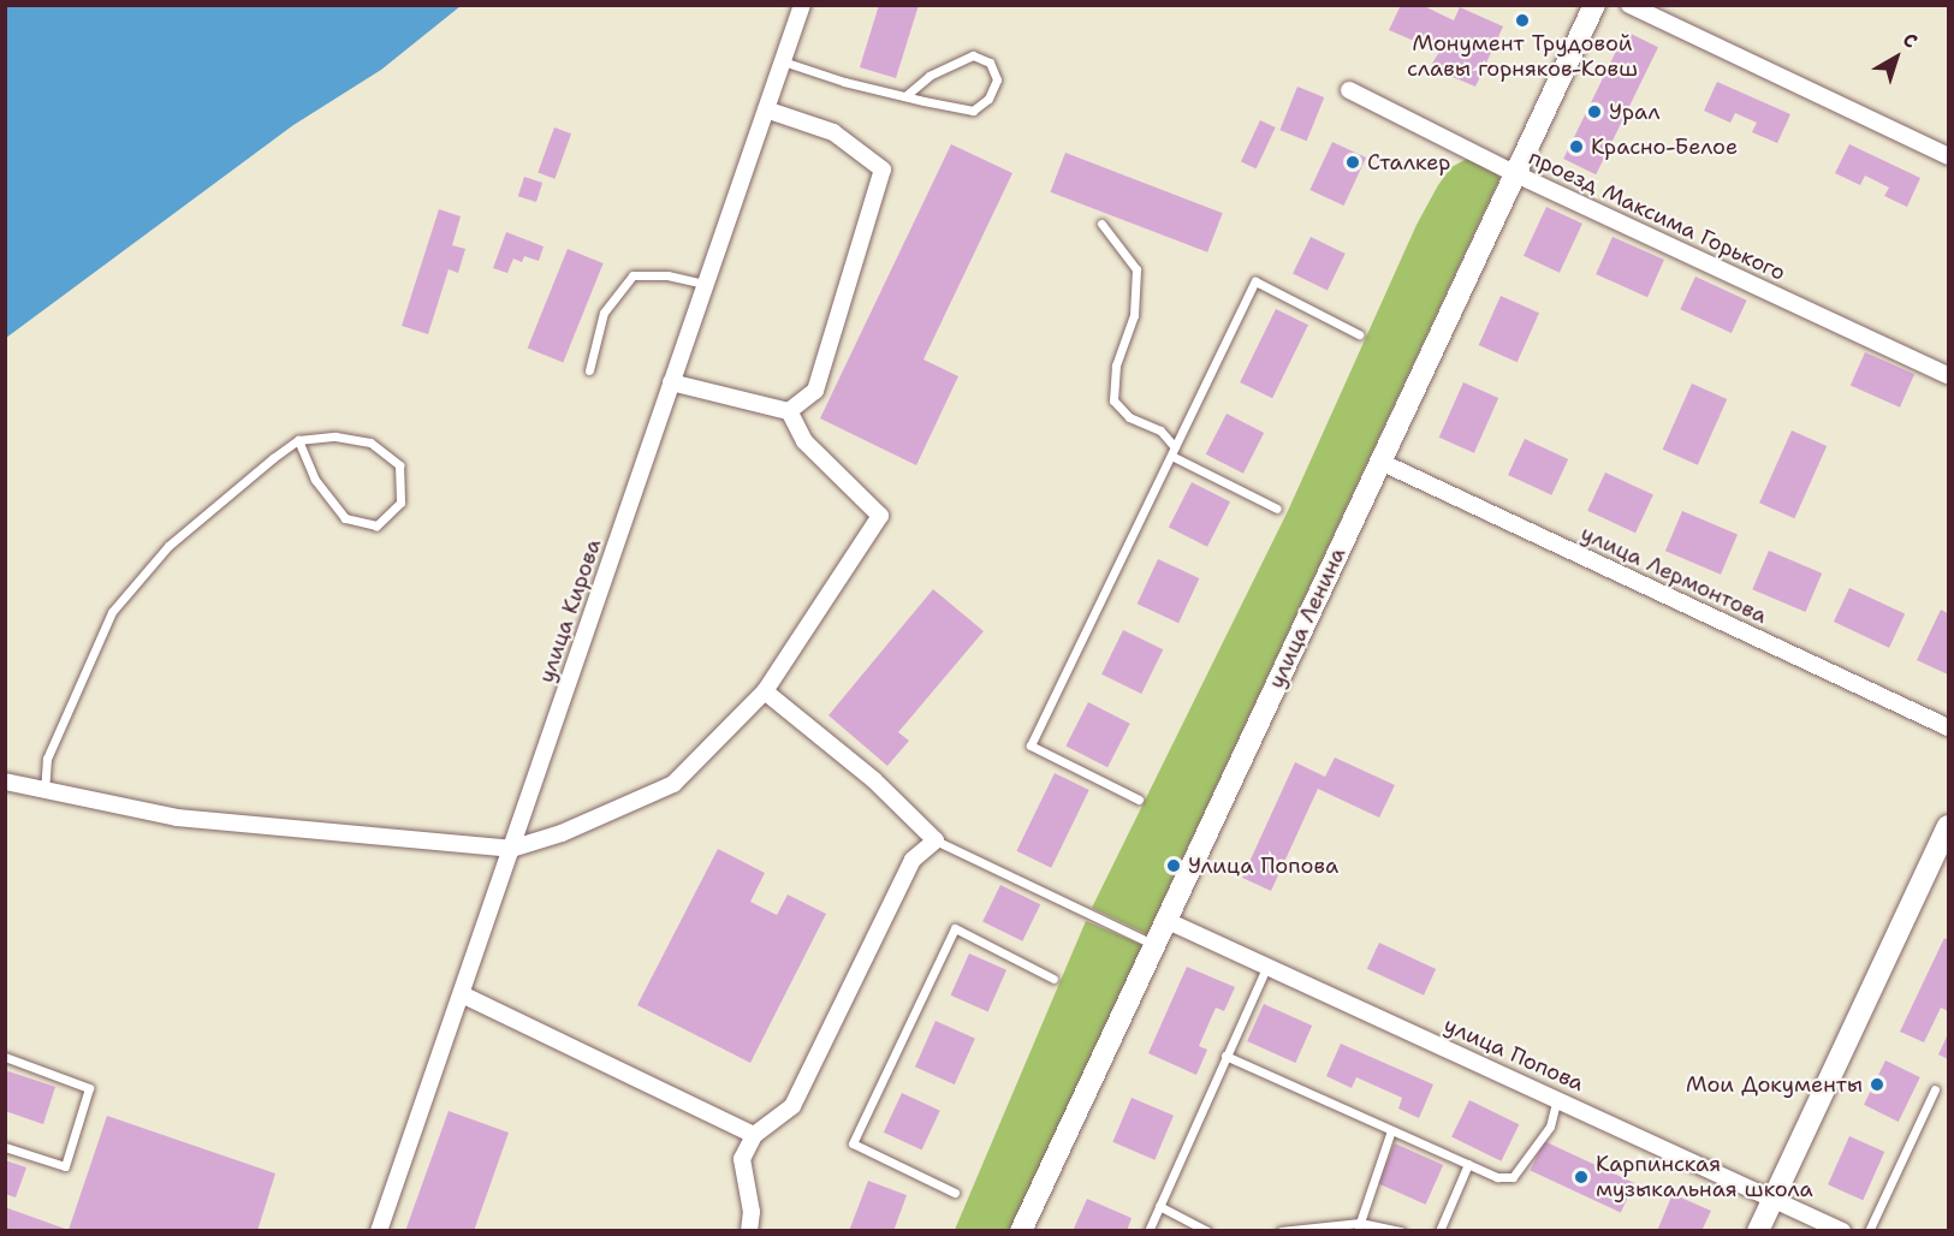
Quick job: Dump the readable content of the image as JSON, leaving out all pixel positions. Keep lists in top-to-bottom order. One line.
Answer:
{"streets":{"street":["проезд Максима Горького","улица Лермонтова","улица Кирова","улица Ленина","улица Попова"]},"crossings":[["проезд Максима Горького","улица Ленина"],["улица Лермонтова","улица Ленина"],["улица Ленина","улица Попова"]],"places":["Монумент Трудовой славы горняков-Ковш","Урал","Красно-Белое","Сталкер","Улица Попова","Мои Документы","Карпинская музыкальная школа"],"north":"top right"}
